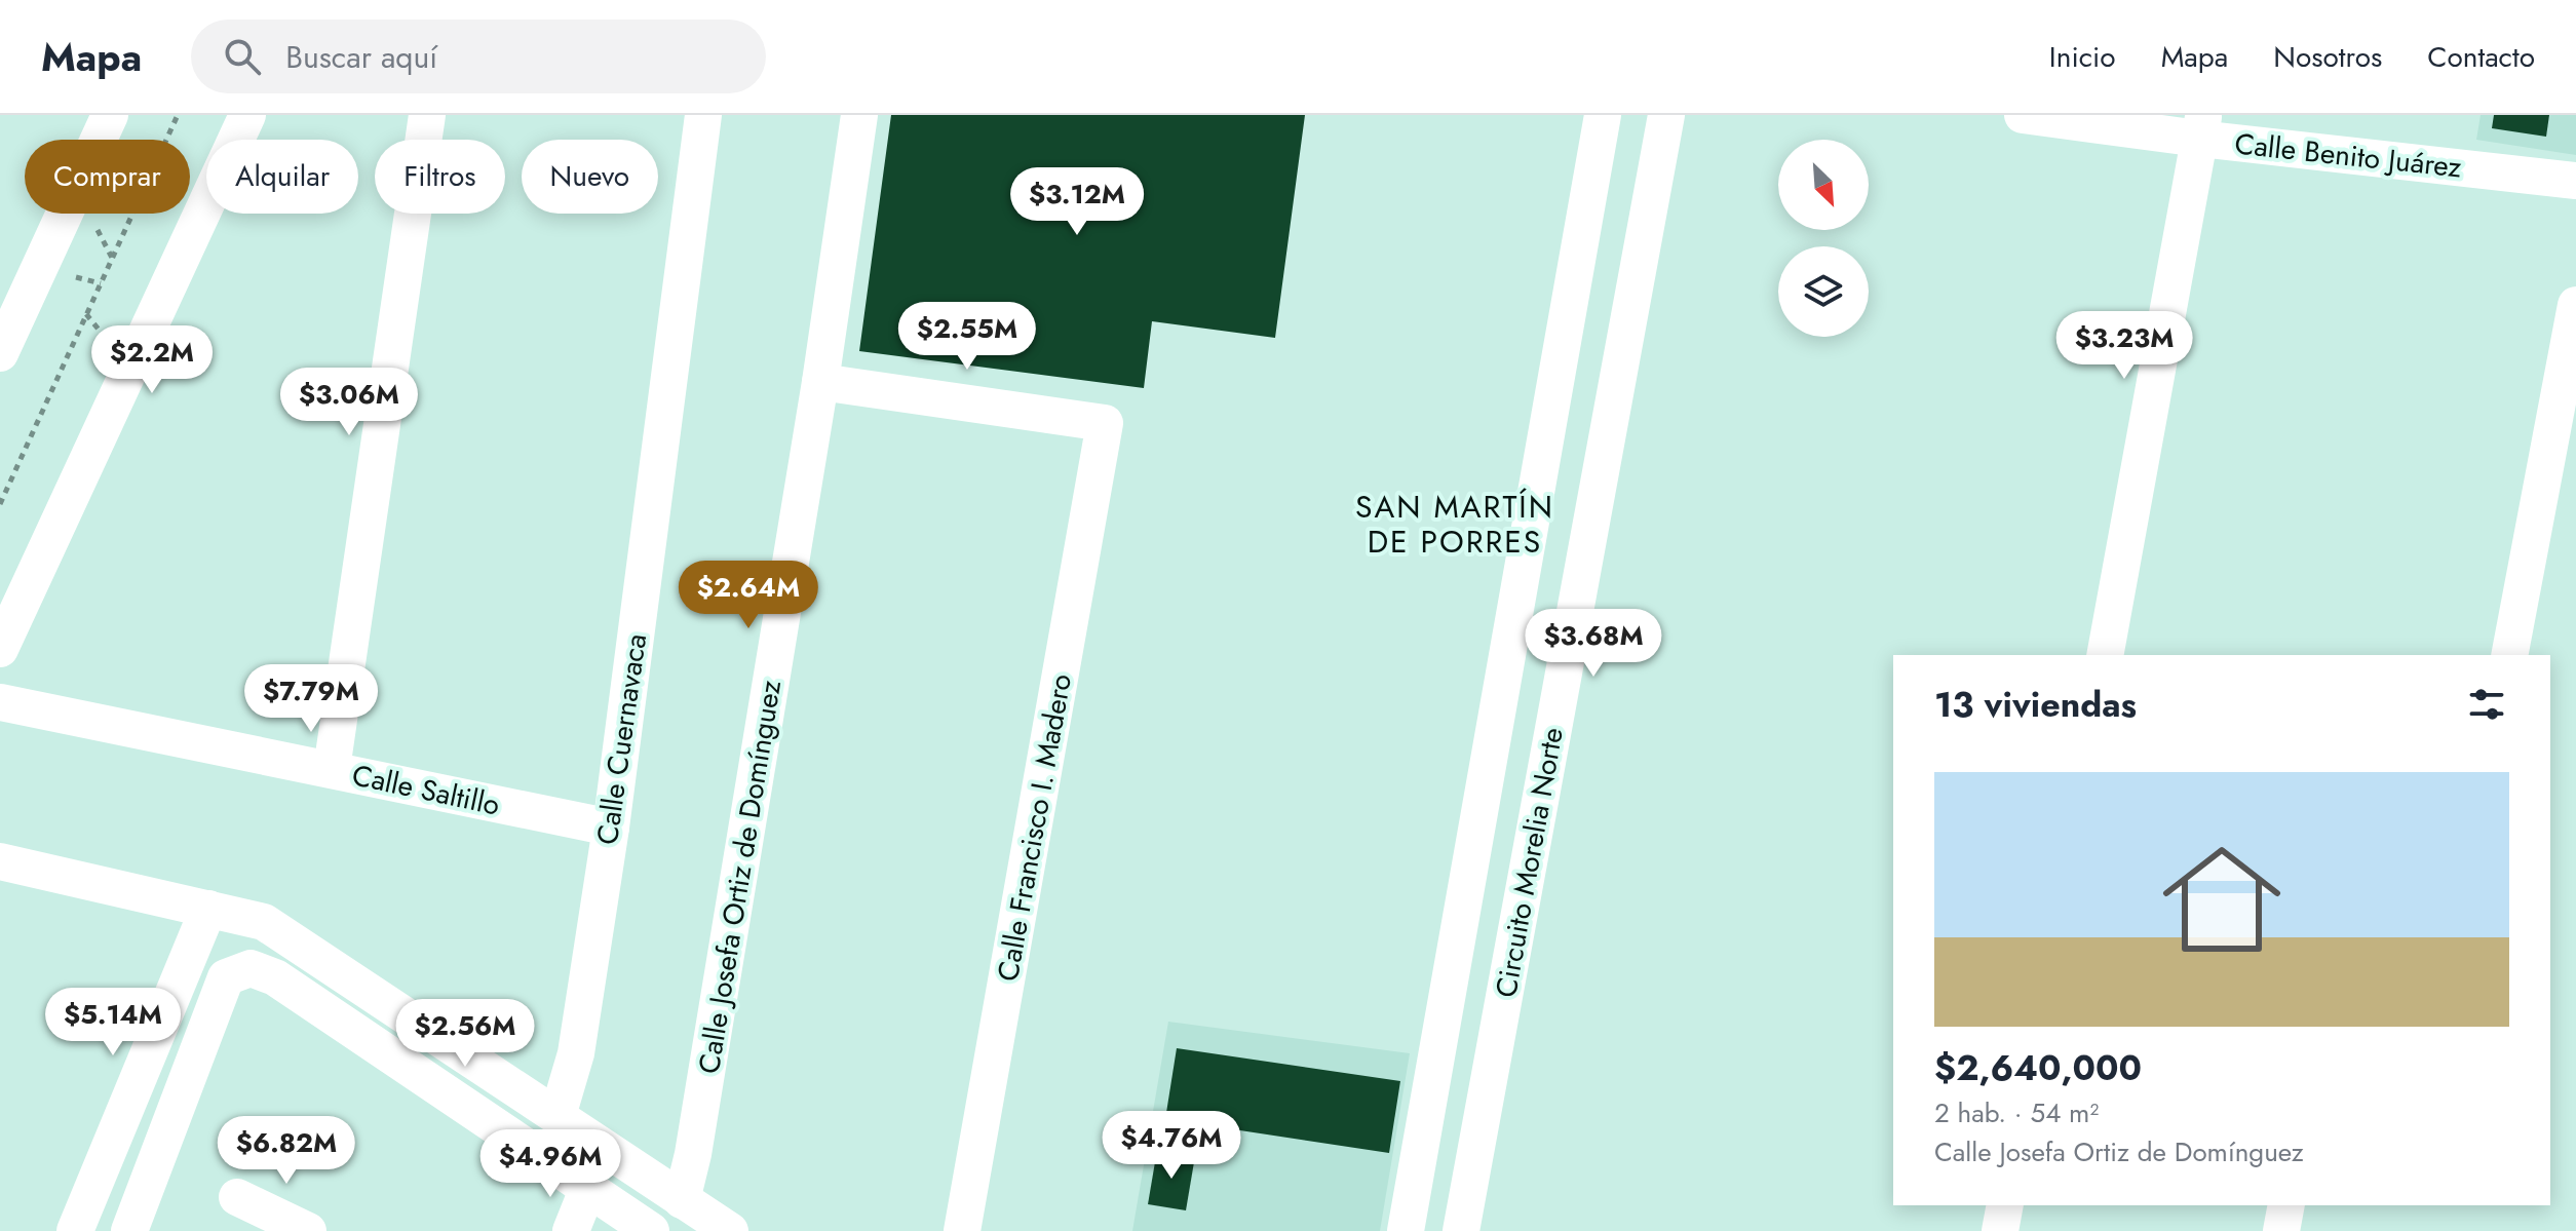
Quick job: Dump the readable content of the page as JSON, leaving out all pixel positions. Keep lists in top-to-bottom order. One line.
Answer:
{"streets":{"street":["Calle Benito Juárez","Calle Cuernavaca","Calle Saltillo","Calle Francisco I. Madero","Circuito Morelia Norte","Calle Josefa Ortiz de Domínguez"]},"crossings":[["Calle Cuernavaca","Calle Saltillo"],["Calle Francisco I. Madero","Calle Josefa Ortiz de Domínguez"]],"districts":["SAN MARTÍN DE PORRES"],"north":"bottom right","page":{"header":"Mapa","search":"Buscar aquí","nav":["Inicio","Mapa","Nosotros","Contacto"],"chip":["Comprar","Alquilar","Filtros","Nuevo"],"price":["$3.12M","$2.55M","$3.23M","$2.2M","$3.06M","$2.64M","$3.68M","$7.79M","$5.14M","$2.56M","$4.76M","$6.82M","$4.96M"],"heading":"13 viviendas","list":[{"name":"$2,640,000","note":"2 hab. · 54 m² · Calle Josefa Ortiz de Domínguez"}]}}
